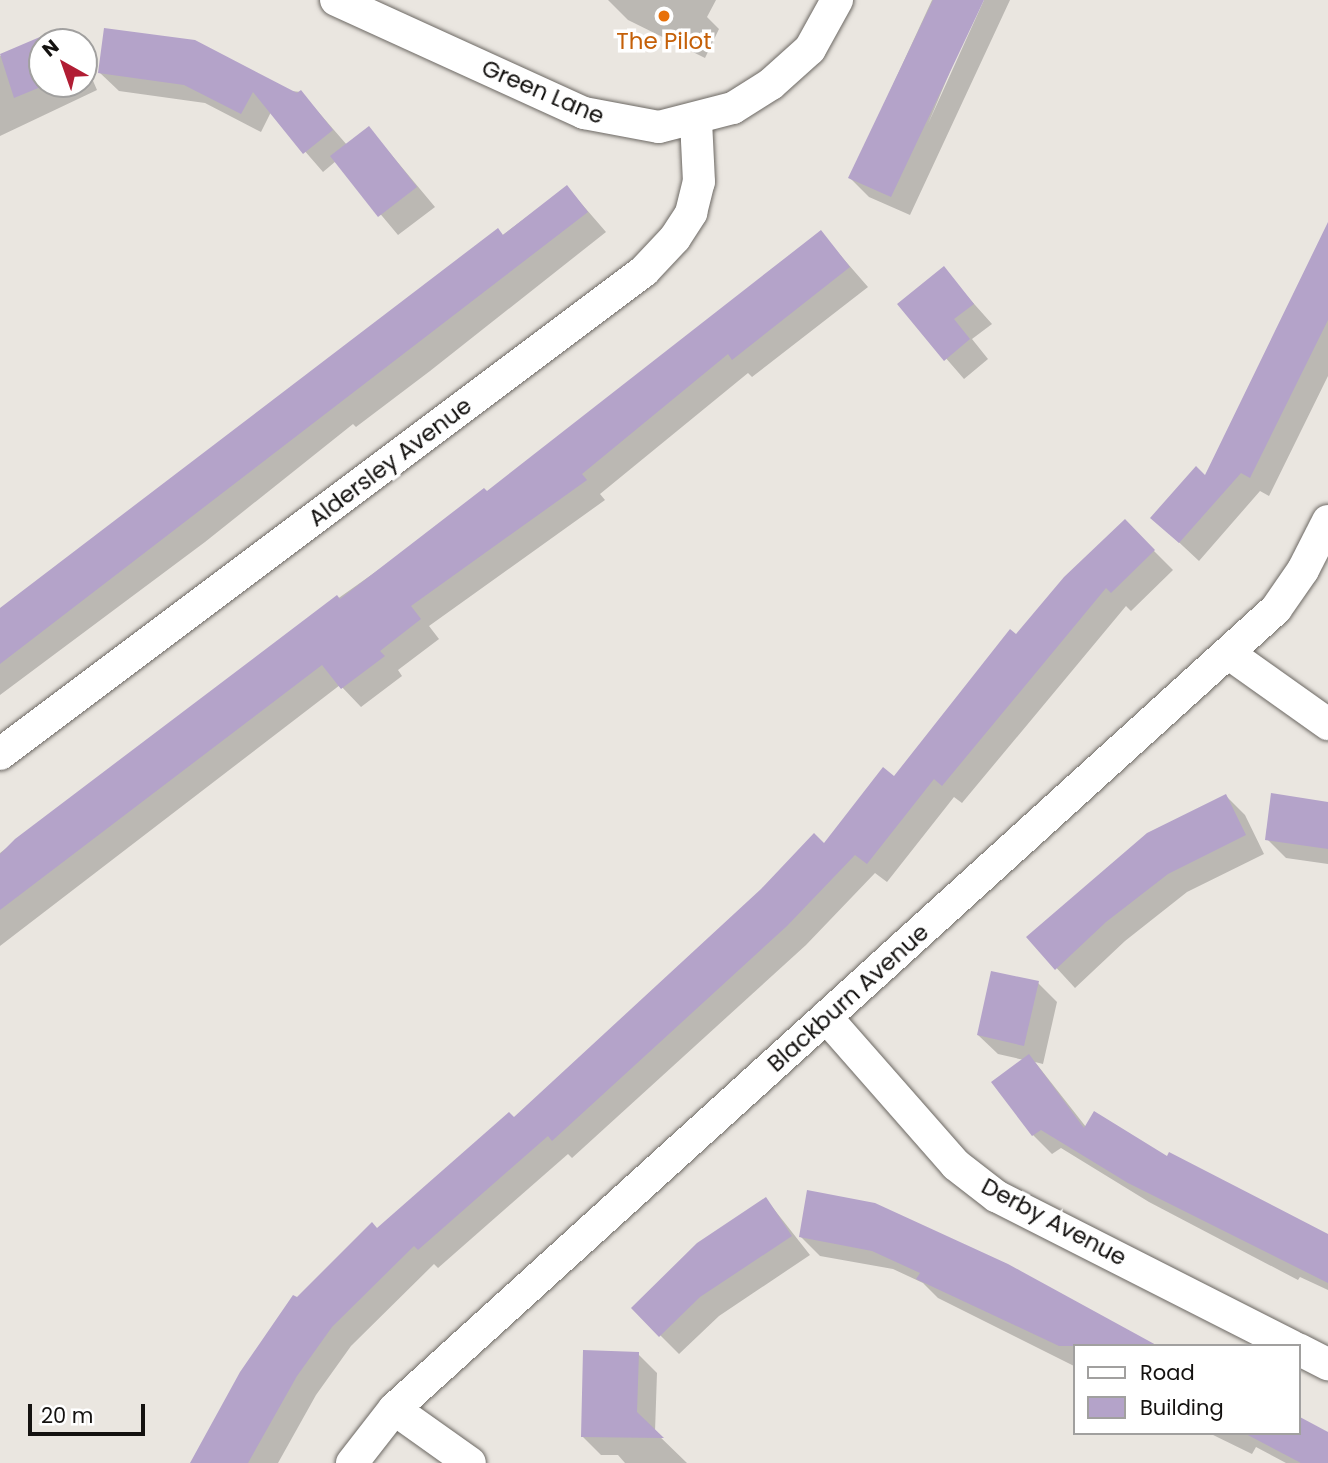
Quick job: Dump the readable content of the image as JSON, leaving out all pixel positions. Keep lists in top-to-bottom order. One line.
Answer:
{"streets":{"street":["Green Lane","Aldersley Avenue","Blackburn Avenue","Derby Avenue"]},"crossings":[["Green Lane","Aldersley Avenue"],["Blackburn Avenue","Derby Avenue"]],"places":["The Pilot"],"legend":["Road","Building"],"scale_bar":"20 m","north":"top left"}
